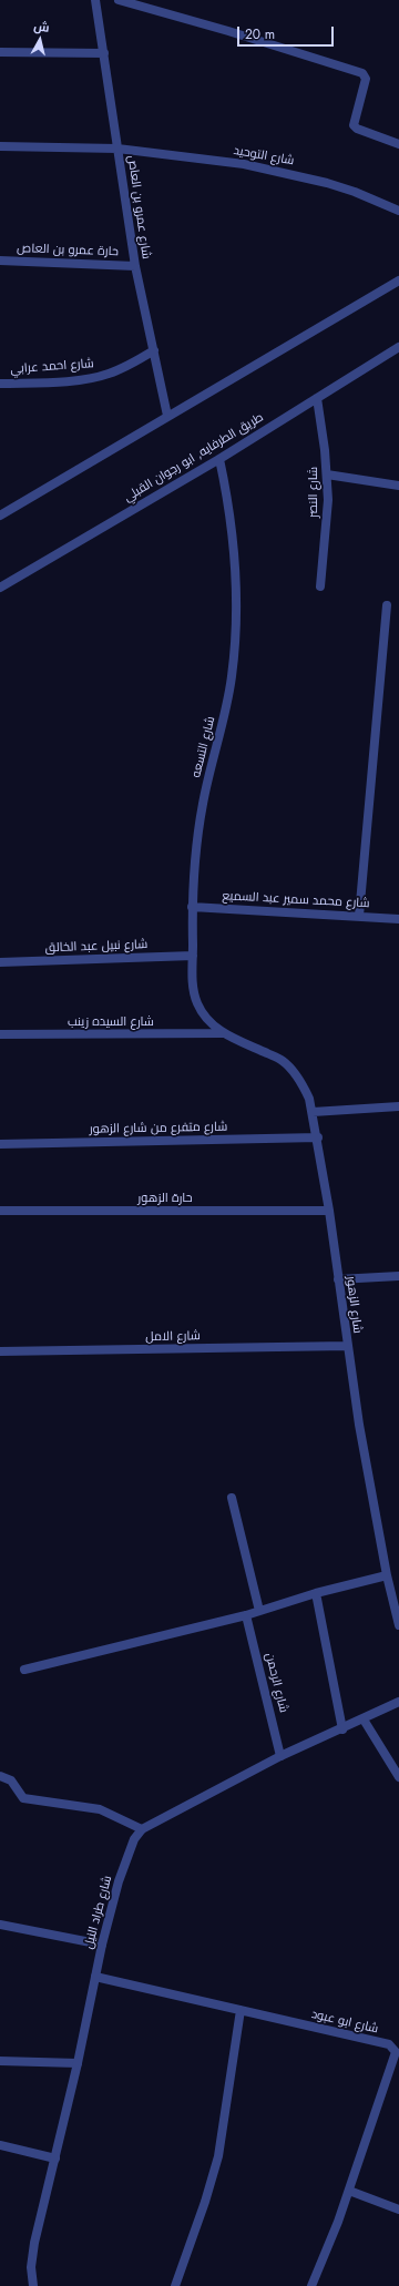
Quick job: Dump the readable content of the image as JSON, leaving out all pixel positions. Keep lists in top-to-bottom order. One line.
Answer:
{"streets":{"street":["شارع التوحيد","شارع عمرو بن العاص","حارة عمرو بن العاص","شارع احمد عرابي","طريق الطرفايه, ابو رجوان القبلي","شارع النصر","شارع التسعه","شارع محمد سمير عبد السميع","شارع نبيل عبد الخالق","شارع السيده زينب","شارع متفرع من شارع الزهور","حارة الزهور","شارع الزهور","شارع الامل","شارع الرحمن","شارع طراد النيل","شارع ابو عبود"]},"crossings":[["شارع التوحيد","شارع عمرو بن العاص"],["شارع عمرو بن العاص","حارة عمرو بن العاص"],["شارع عمرو بن العاص","شارع احمد عرابي"],["طريق الطرفايه, ابو رجوان القبلي","شارع النصر"],["طريق الطرفايه, ابو رجوان القبلي","شارع التسعه"],["شارع التسعه","شارع محمد سمير عبد السميع"],["شارع التسعه","شارع نبيل عبد الخالق"],["شارع التسعه","شارع السيده زينب"],["شارع التسعه","شارع الزهور"],["شارع السيده زينب","شارع الزهور"],["شارع متفرع من شارع الزهور","شارع الزهور"],["حارة الزهور","شارع الزهور"],["شارع الزهور","شارع الامل"],["شارع طراد النيل","شارع ابو عبود"]],"scale_bar":"20 m","north":"top"}
